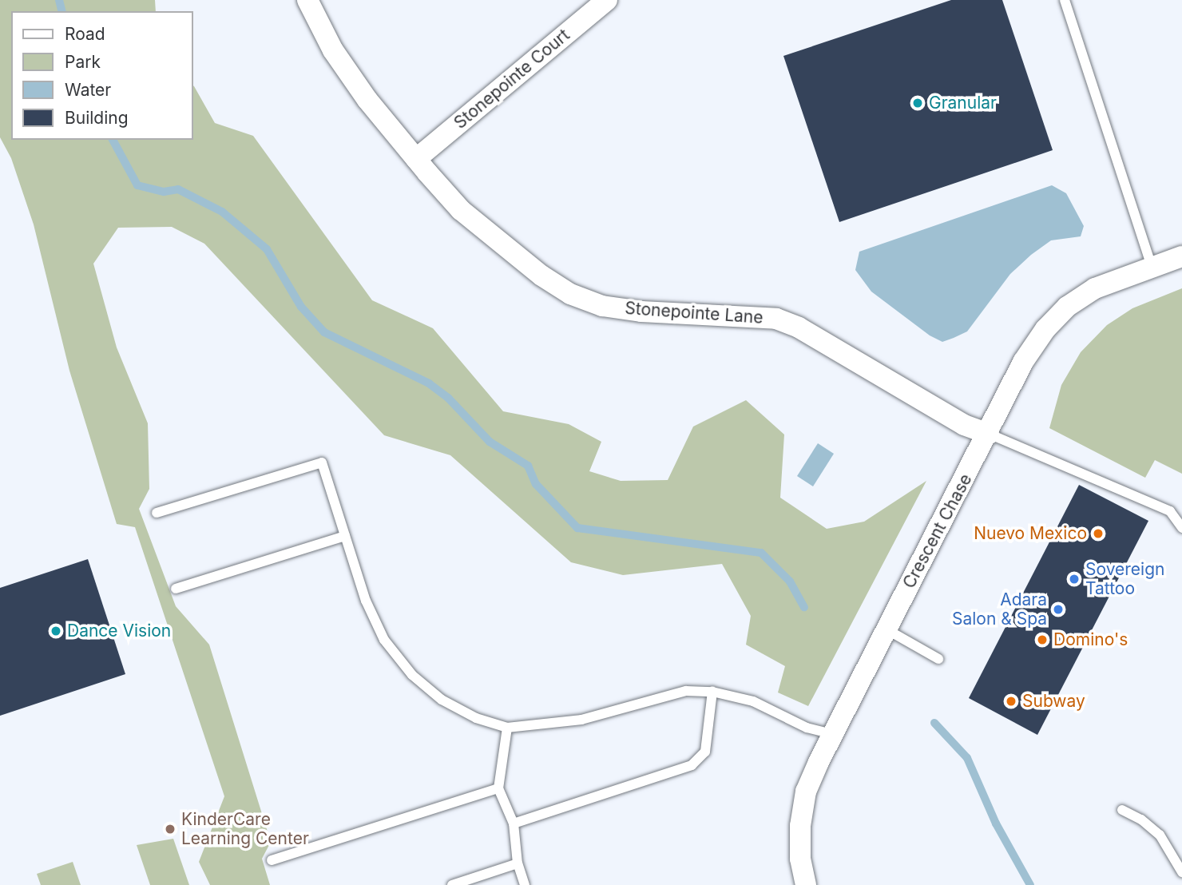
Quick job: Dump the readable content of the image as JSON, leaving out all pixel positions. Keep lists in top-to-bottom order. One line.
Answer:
{"streets":{"street":["Stonepointe Court","Stonepointe Lane","Crescent Chase"]},"crossings":[["Stonepointe Court","Stonepointe Lane"],["Stonepointe Lane","Crescent Chase"]],"places":["Granular","Nuevo Mexico","Sovereign Tattoo","Adara Salon & Spa","Dance Vision","Domino's","Subway","KinderCare Learning Center"],"legend":["Road","Park","Water","Building"]}
